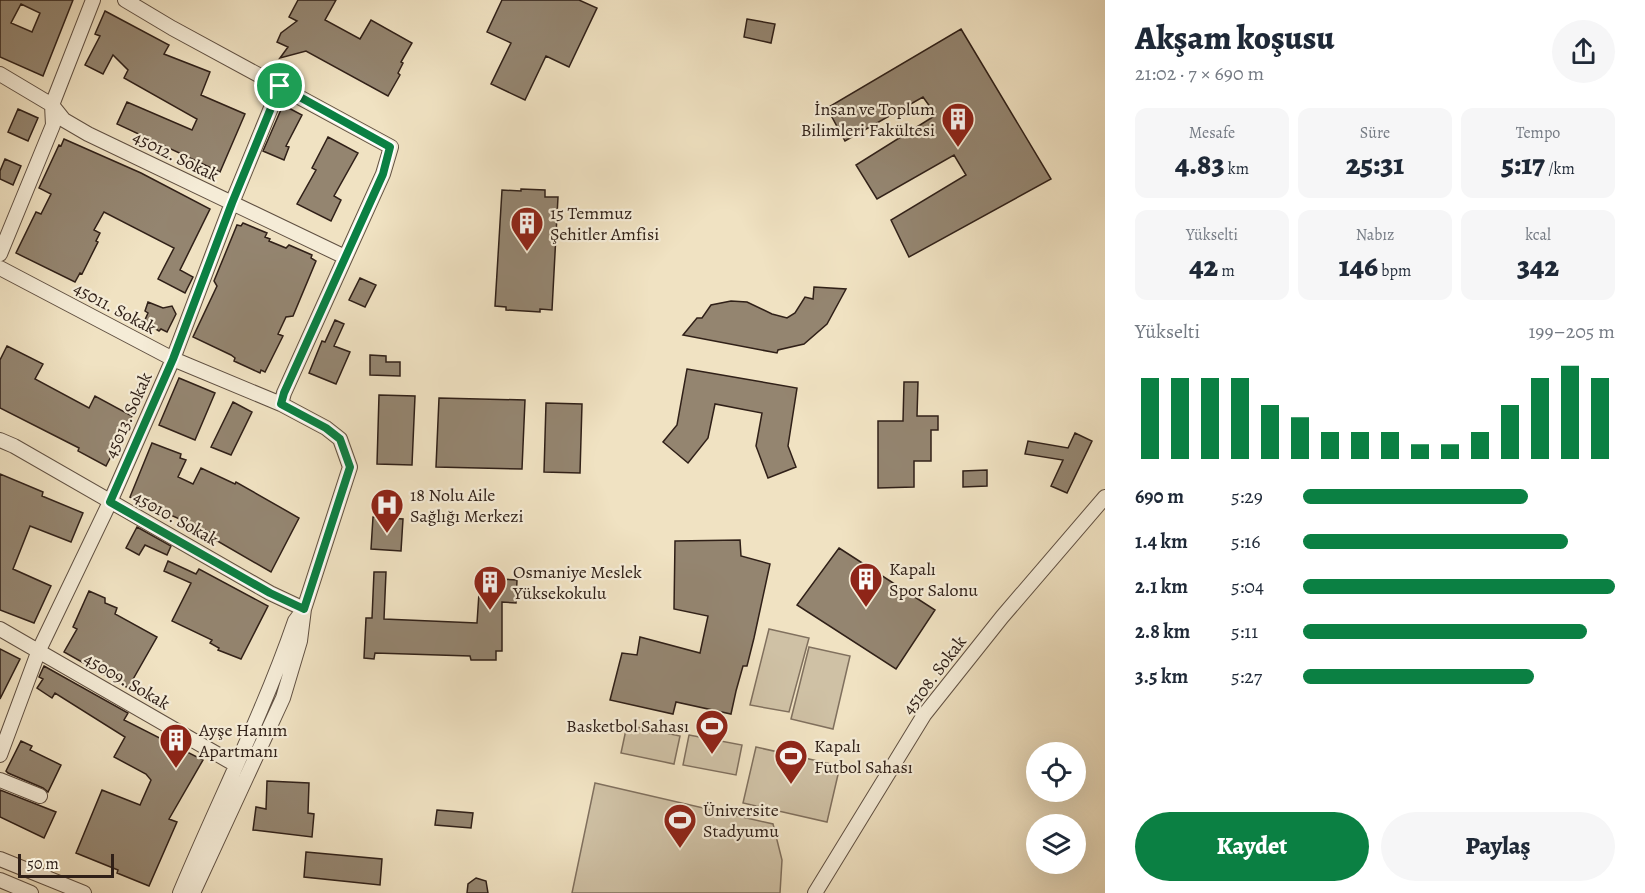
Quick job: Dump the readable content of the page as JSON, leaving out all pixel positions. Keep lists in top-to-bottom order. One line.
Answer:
{"streets":{"street":["45012. Sokak","45011. Sokak","45013. Sokak","45010. Sokak","45108. Sokak","45009. Sokak"]},"crossings":[["45012. Sokak","45013. Sokak"],["45011. Sokak","45013. Sokak"],["45011. Sokak","45010. Sokak"],["45013. Sokak","45010. Sokak"],["45013. Sokak","45009. Sokak"]],"places":{"building":["İnsan ve Toplum Bilimleri Fakültesi","15 Temmuz Şehitler Amfisi","Kapalı Spor Salonu","Osmaniye Meslek Yüksekokulu","Ayşe Hanım Apartmanı"],"hospital":["18 Nolu Aile Sağlığı Merkezi"],"sports":["Basketbol Sahası","Kapalı Futbol Sahası","Üniversite Stadyumu"]},"scale_bar":"50 m","page":{"heading":["Akşam koşusu","21:02 · 7 × 690 m"],"stats":[["Mesafe","4.83 km"],["Süre","25:31"],["Tempo","5:17 /km"],["Yükselti","42 m"],["Nabız","146 bpm"],["kcal","342"]],"chart":["Yükselti","199–205 m"],"list":[{"name":"690 m","note":"5:29"},{"name":"1.4 km","note":"5:16"},{"name":"2.1 km","note":"5:04"},{"name":"2.8 km","note":"5:11"},{"name":"3.5 km","note":"5:27"}],"buttons":["Kaydet","Paylaş"],"scale":"50 m"}}
